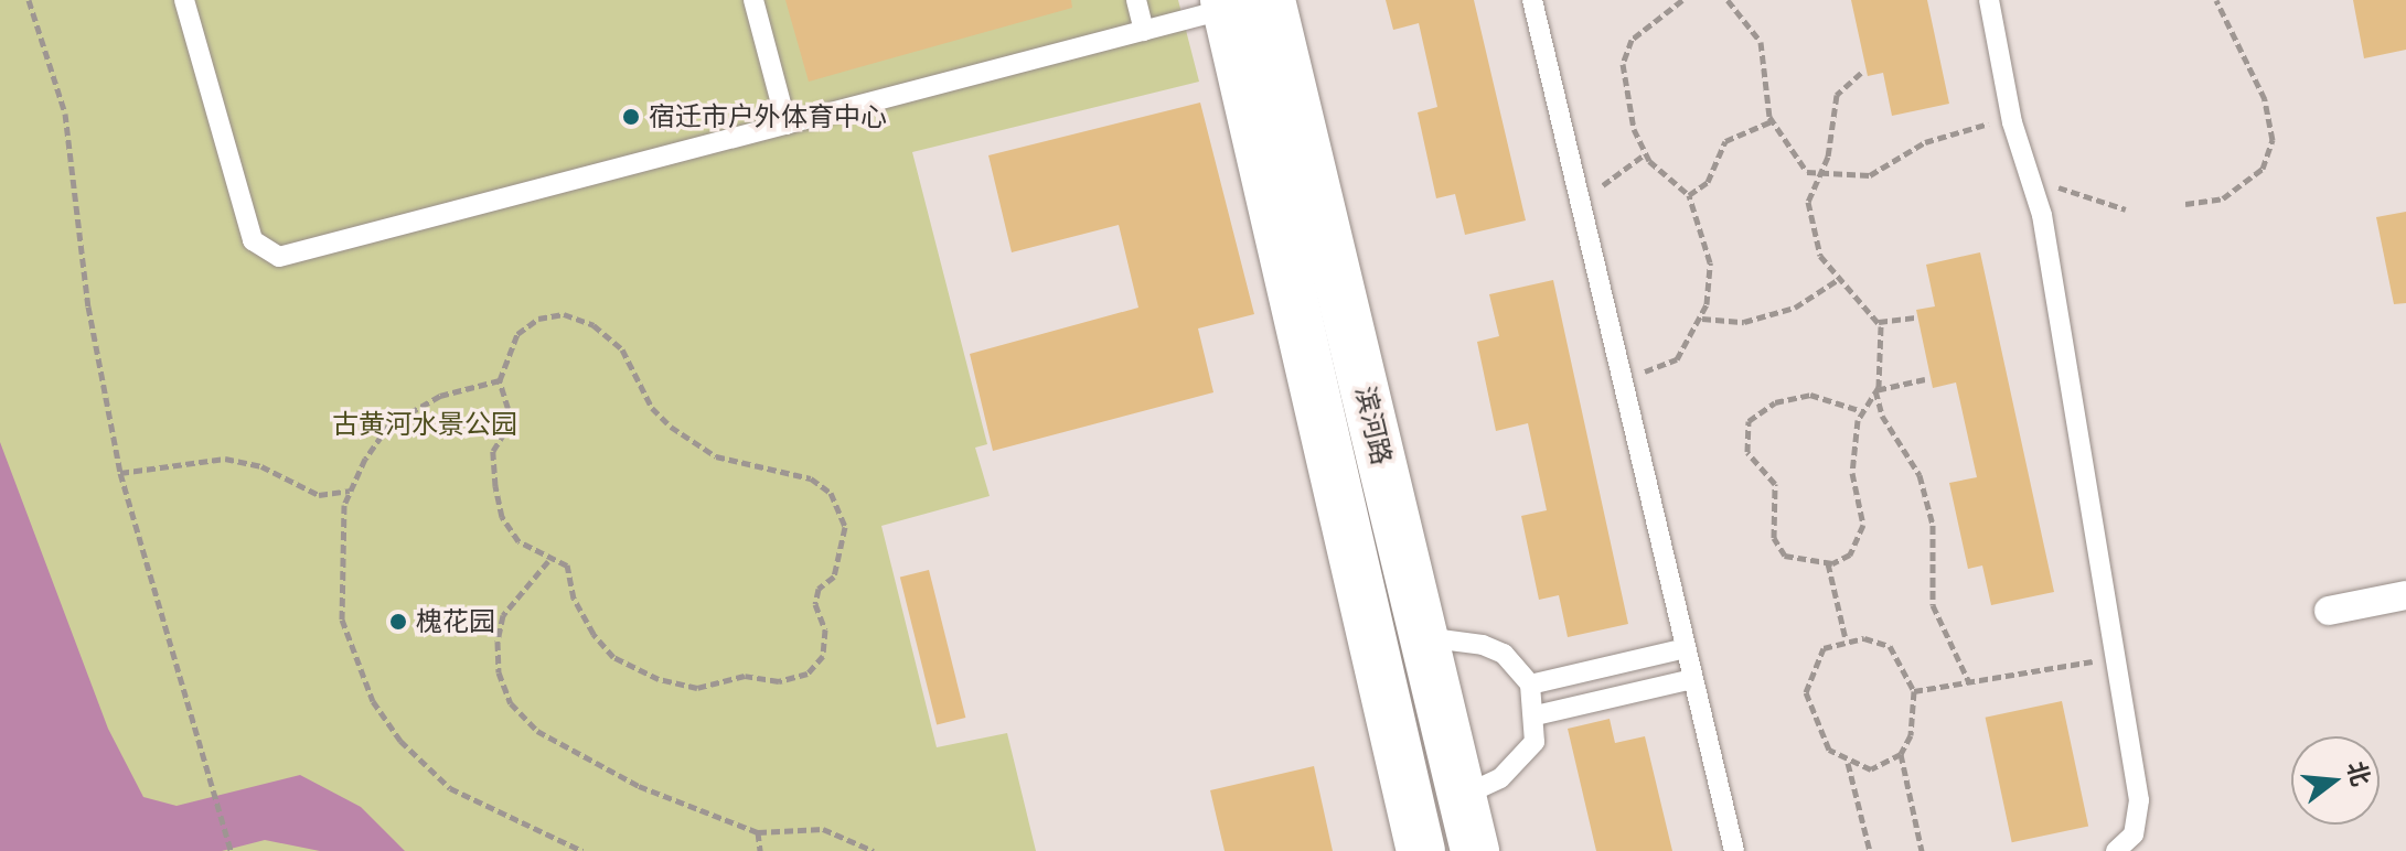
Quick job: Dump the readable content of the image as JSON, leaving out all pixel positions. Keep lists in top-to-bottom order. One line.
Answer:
{"streets":{"main road":["滨河路"]},"parks":["古黄河水景公园"],"places":["宿迁市户外体育中心","槐花园"],"north":"right"}
